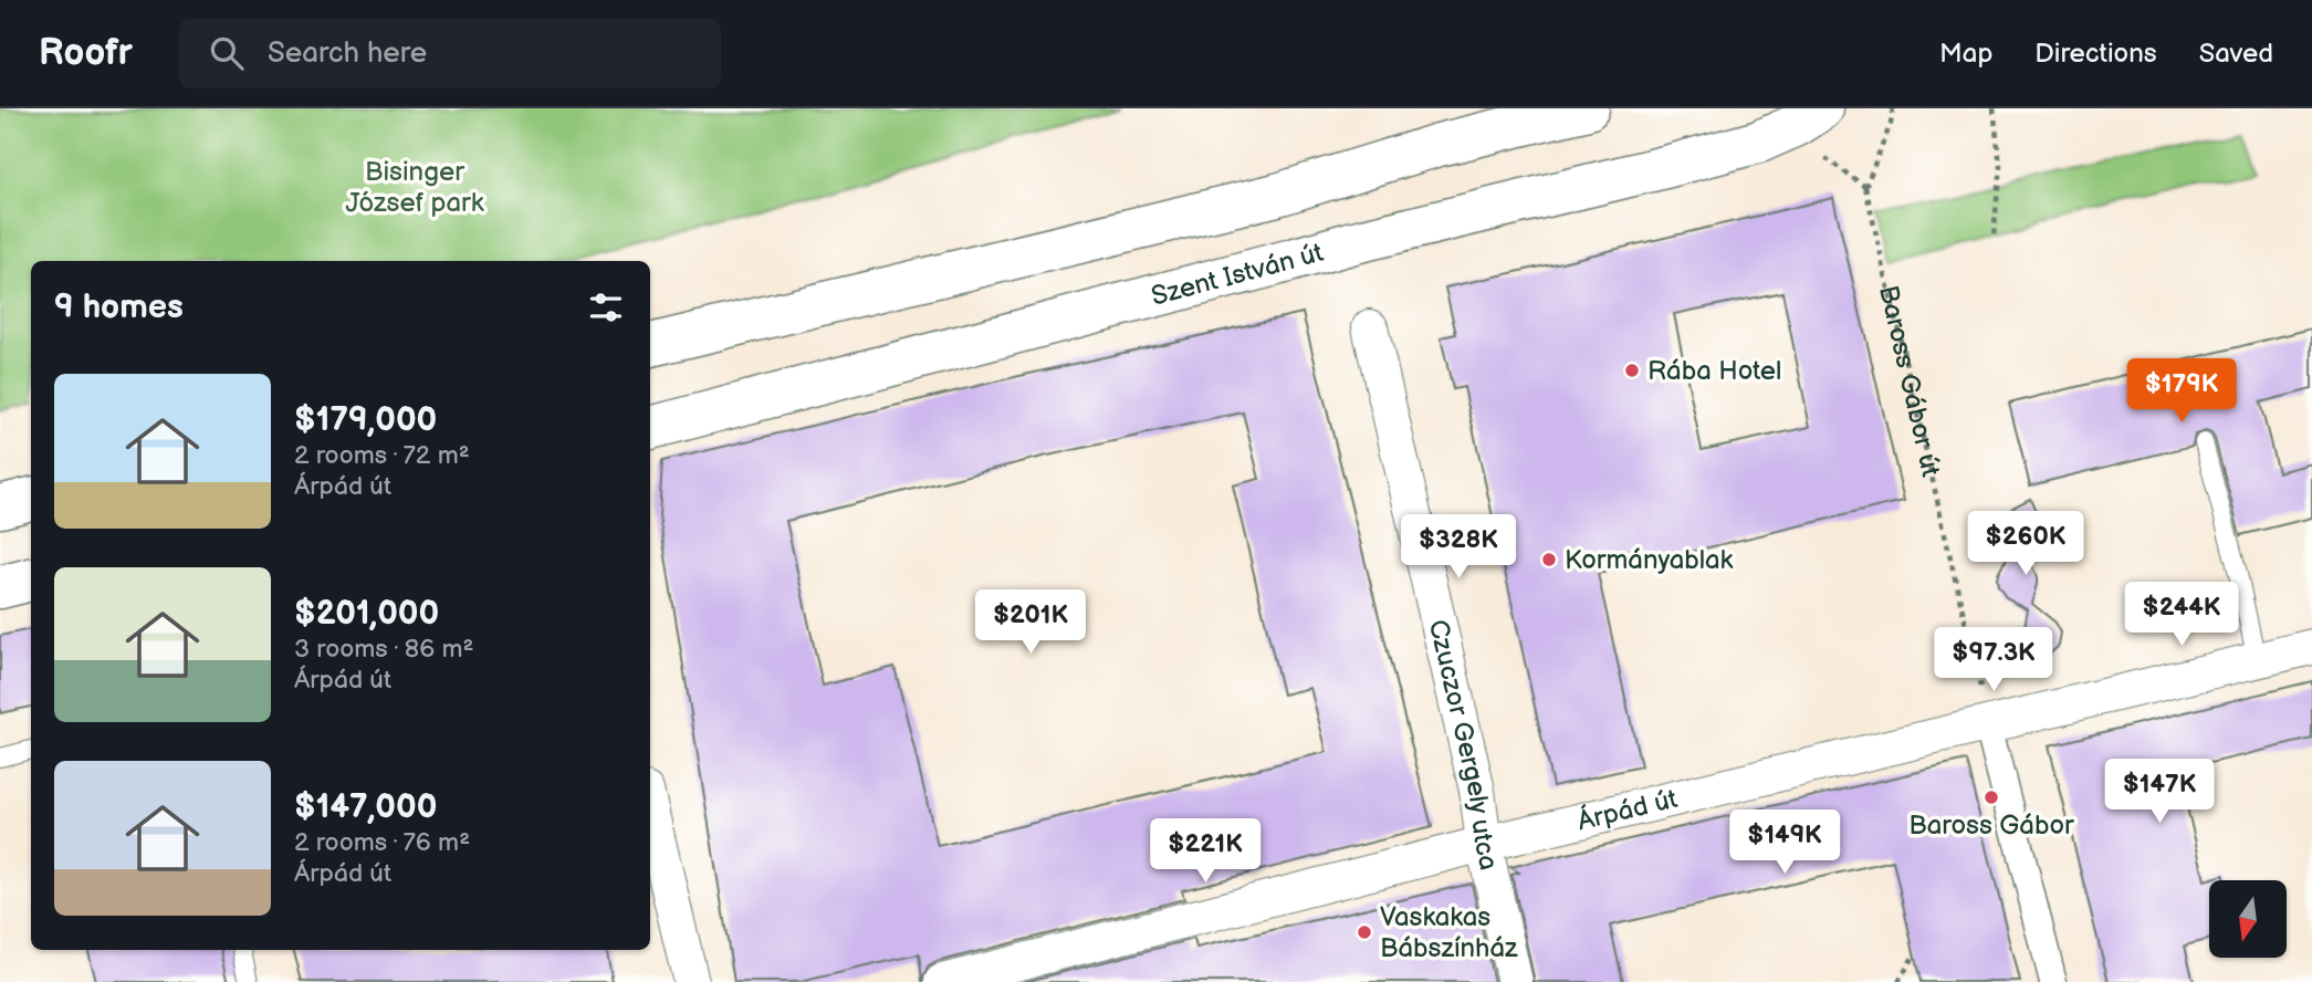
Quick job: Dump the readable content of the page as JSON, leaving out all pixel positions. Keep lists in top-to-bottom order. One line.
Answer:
{"streets":{"main road":["Szent István út"],"street":["Czuczor Gergely utca","Árpád út"],"path":["Baross Gábor út"]},"crossings":[["Baross Gábor út","Árpád út"],["Czuczor Gergely utca","Árpád út"]],"parks":["Bisinger József park"],"places":["Rába Hotel","Kormányablak","Baross Gábor","Vaskakas Bábszínház"],"north":"bottom","page":{"header":"Roofr","search":"Search here","nav":["Map","Directions","Saved"],"heading":"9 homes","list":[{"name":"$179,000","note":"2 rooms · 72 m² · Árpád út"},{"name":"$201,000","note":"3 rooms · 86 m² · Árpád út"},{"name":"$147,000","note":"2 rooms · 76 m² · Árpád út"}],"price":["$179K","$260K","$328K","$244K","$201K","$97.3K","$147K","$149K","$221K"]}}
